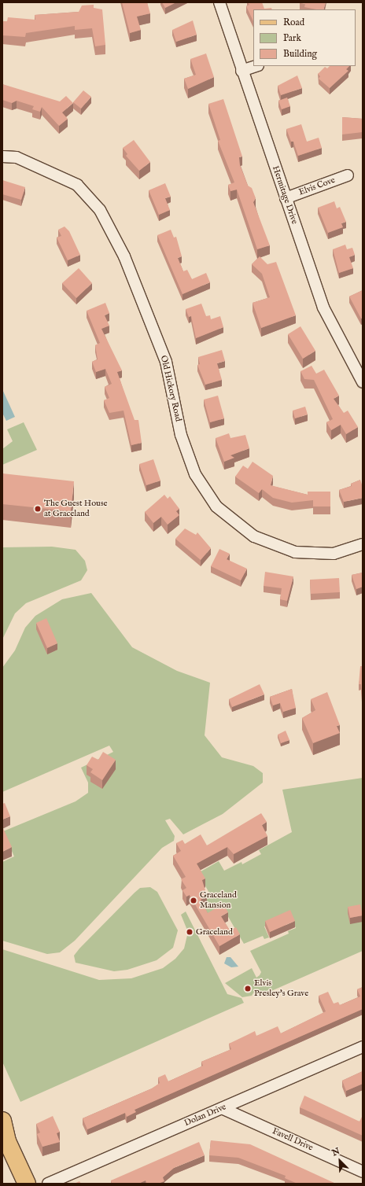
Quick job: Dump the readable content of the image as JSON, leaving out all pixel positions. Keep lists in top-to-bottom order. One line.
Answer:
{"streets":{"street":["Elvis Cove","Hermitage Drive","Old Hickory Road","Dolan Drive","Favell Drive"]},"crossings":[["Elvis Cove","Hermitage Drive"],["Dolan Drive","Favell Drive"]],"places":["The Guest House at Graceland","Graceland Mansion","Graceland","Elvis Presley's Grave"],"legend":["Road","Park","Building"],"north":"top left"}
